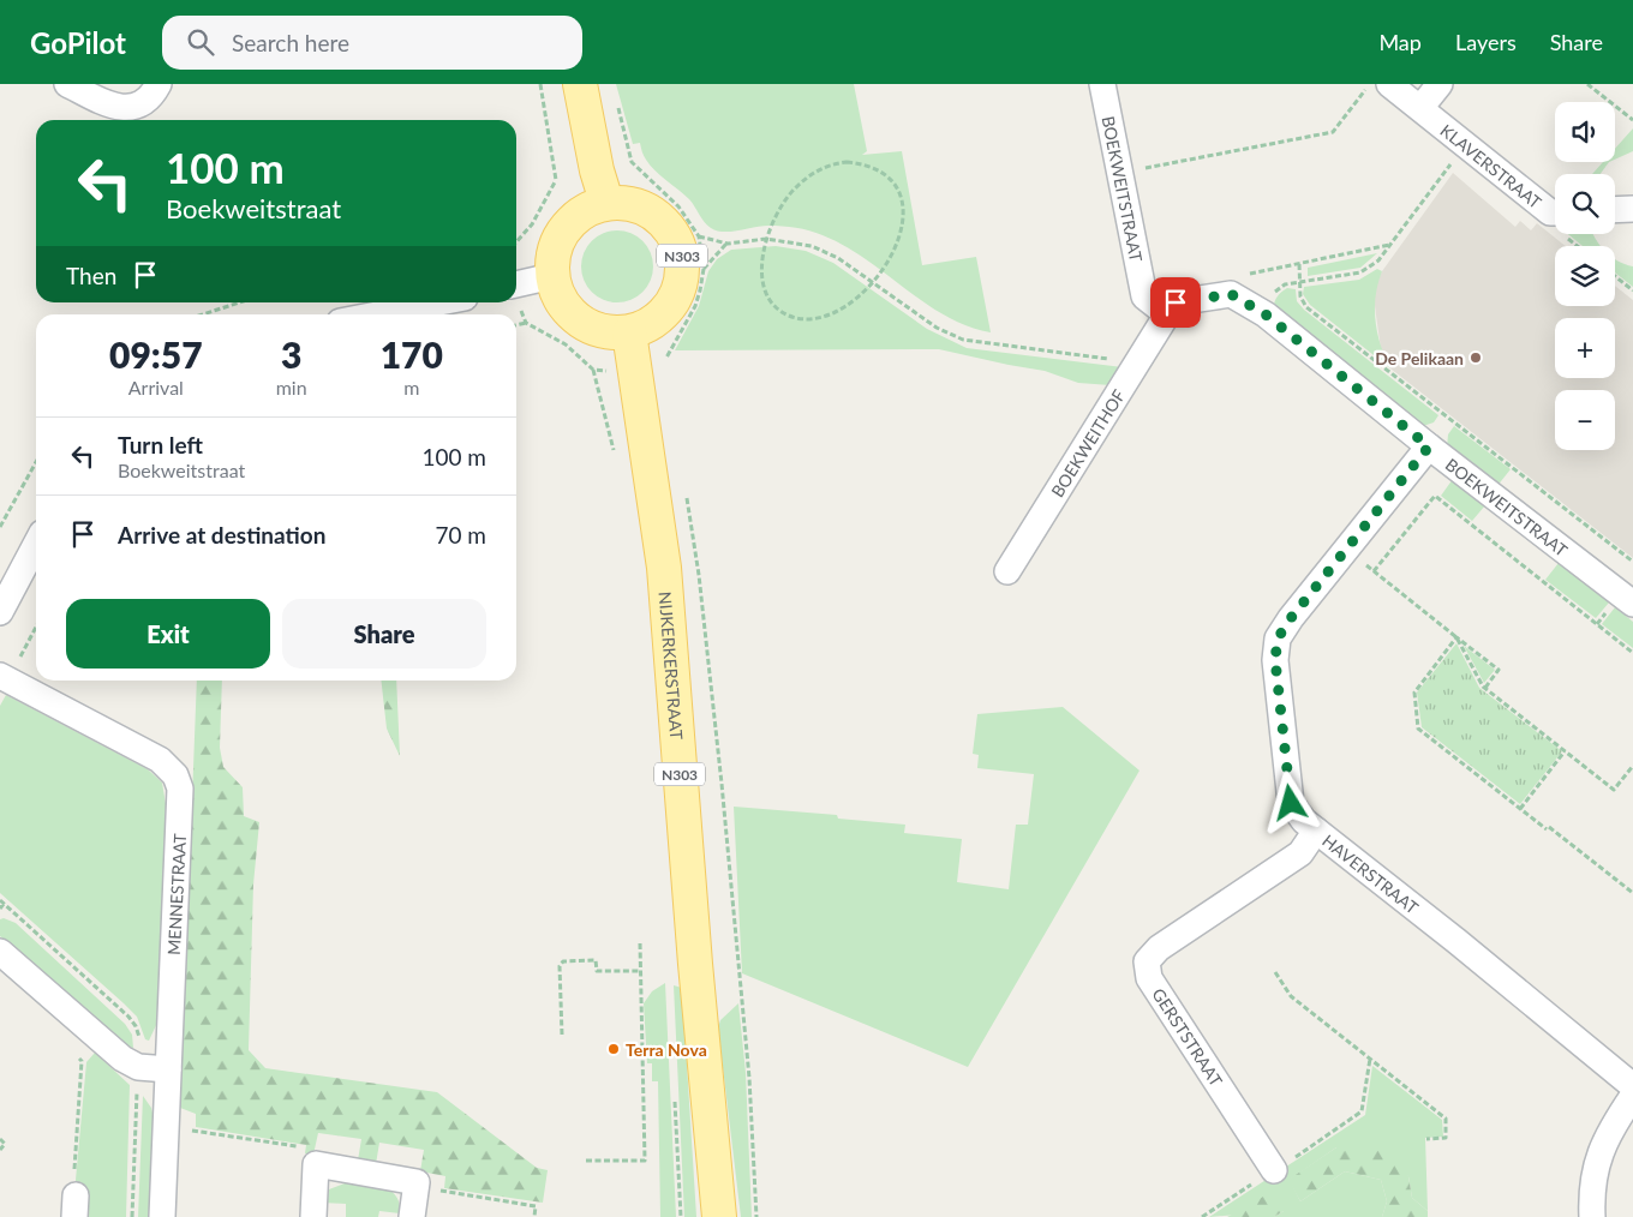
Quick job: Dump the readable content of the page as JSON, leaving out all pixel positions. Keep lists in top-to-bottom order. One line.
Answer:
{"streets":{"main road":["N303","NIJKERKERSTRAAT"],"street":["KLAVERSTRAAT","BOEKWEITSTRAAT","BOEKWEITHOF","HAVERSTRAAT","MENNESTRAAT","GERSTSTRAAT"]},"crossings":[["BOEKWEITSTRAAT","BOEKWEITHOF"],["BOEKWEITSTRAAT","HAVERSTRAAT"],["N303","NIJKERKERSTRAAT"],["HAVERSTRAAT","GERSTSTRAAT"]],"places":["De Pelikaan","Terra Nova"],"page":{"header":"GoPilot","search":"Search here","nav":["Map","Layers","Share"],"map_buttons":["+","−"],"turn":["100 m","Boekweitstraat"],"then":"Then","eta":["09:57","Arrival","3","min","170","m"],"list":[{"name":"Turn left","note":"Boekweitstraat","value":"100 m"},{"name":"Arrive at destination","value":"70 m"}],"buttons":["Exit","Share"]}}
